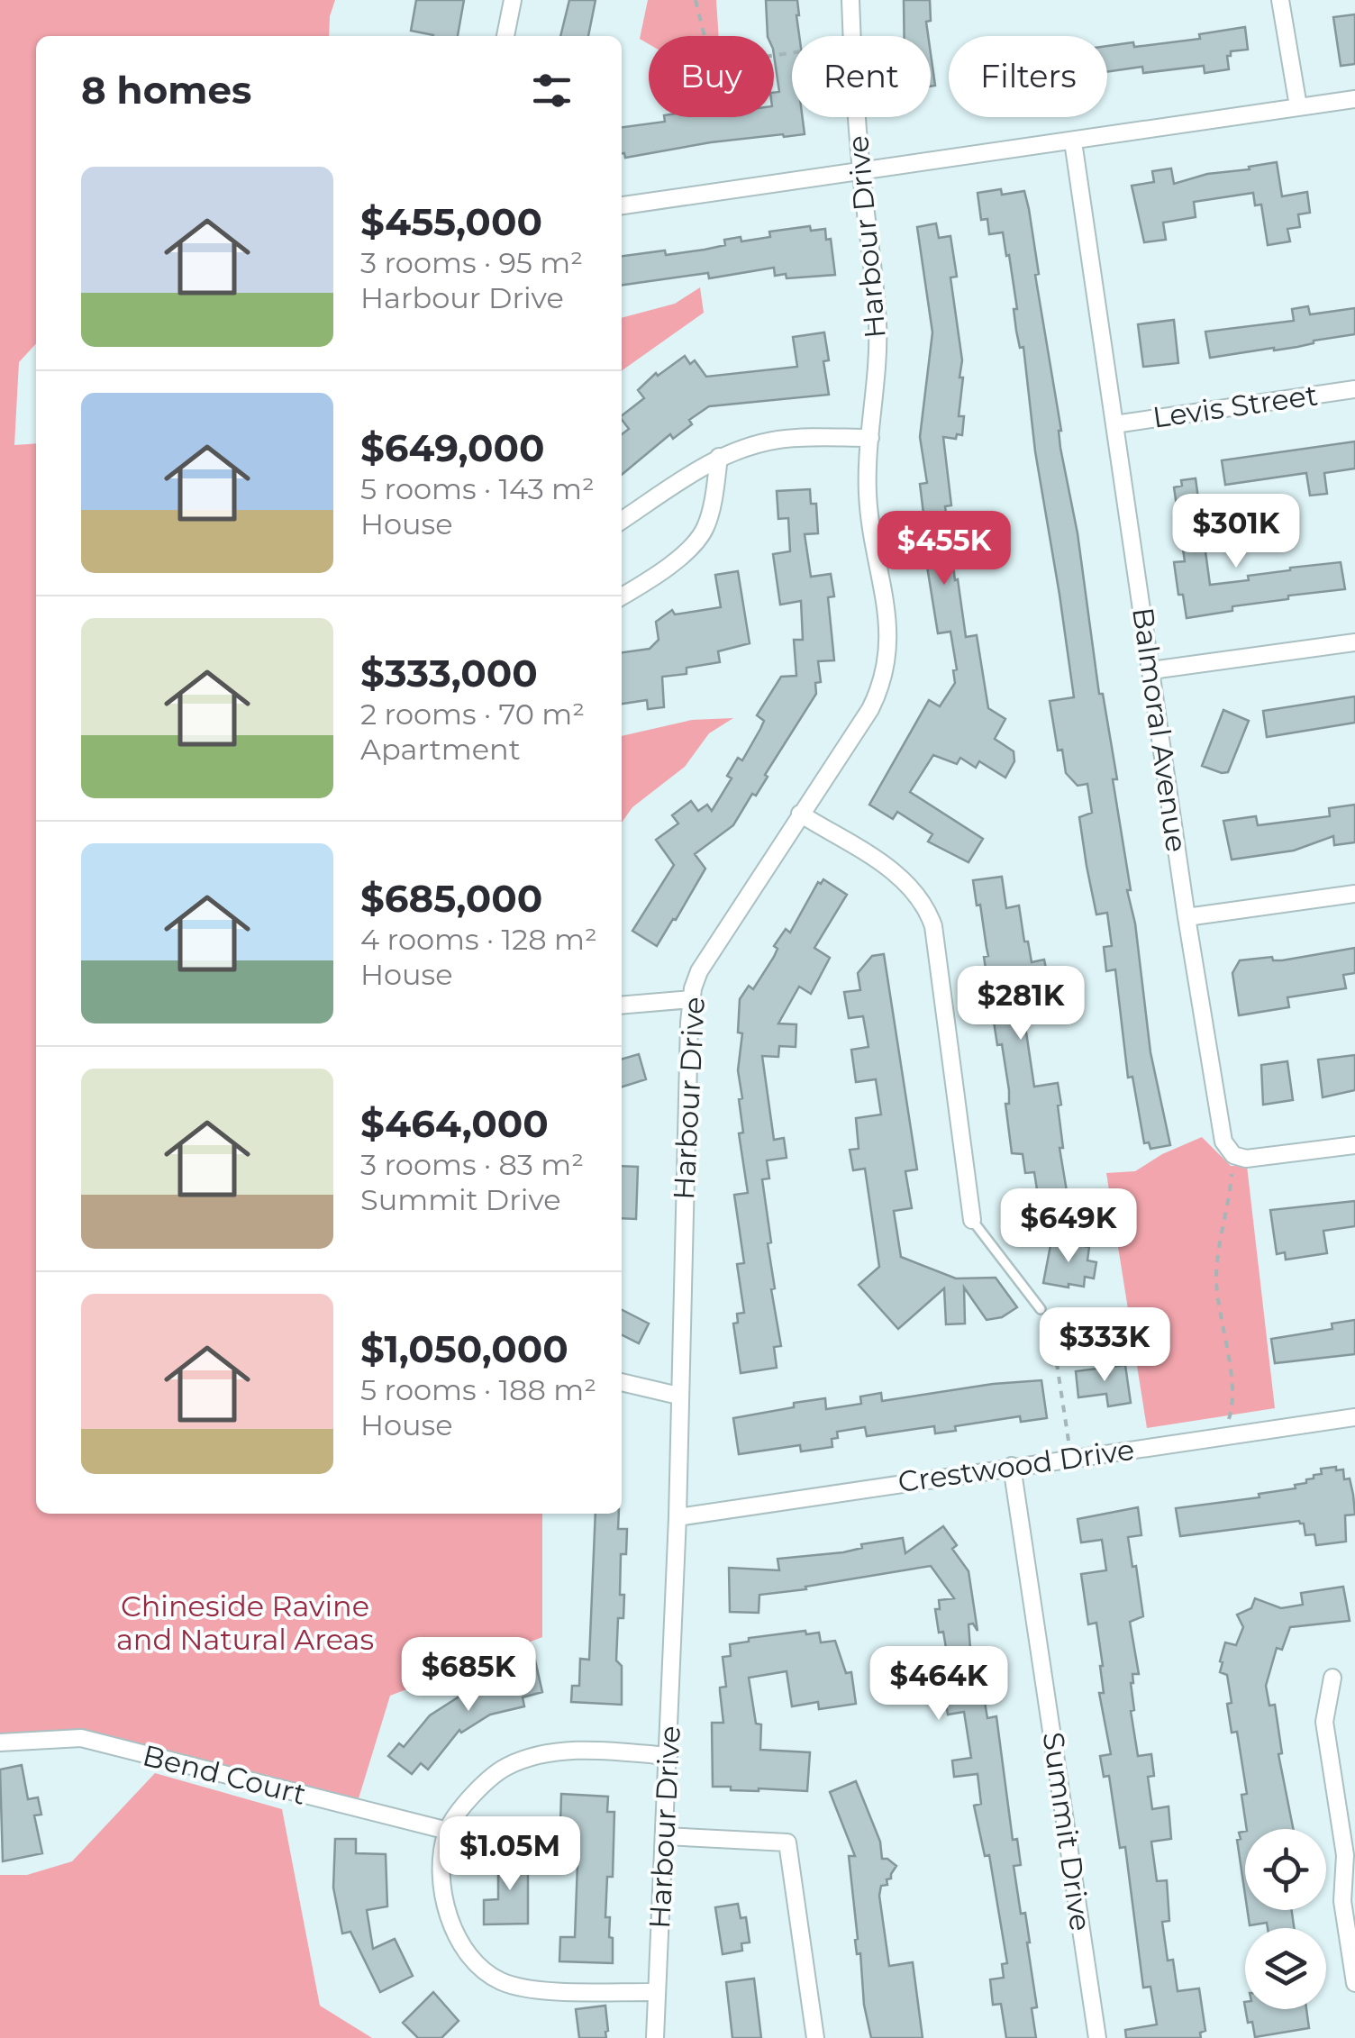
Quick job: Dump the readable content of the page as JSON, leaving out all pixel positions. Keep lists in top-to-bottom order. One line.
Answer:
{"streets":{"street":["Harbour Drive","Levis Street","Balmoral Avenue","Crestwood Drive","Bend Court","Summit Drive"]},"crossings":[["Harbour Drive","Crestwood Drive"],["Harbour Drive","Bend Court"],["Levis Street","Balmoral Avenue"],["Crestwood Drive","Summit Drive"]],"parks":["Chineside Ravine and Natural Areas"],"page":{"chip":["Buy","Rent","Filters"],"heading":"8 homes","list":[{"name":"$455,000","note":"3 rooms · 95 m² · Harbour Drive"},{"name":"$649,000","note":"5 rooms · 143 m² · House"},{"name":"$333,000","note":"2 rooms · 70 m² · Apartment"},{"name":"$685,000","note":"4 rooms · 128 m² · House"},{"name":"$464,000","note":"3 rooms · 83 m² · Summit Drive"},{"name":"$1,050,000","note":"5 rooms · 188 m² · House"}],"price":["$301K","$455K","$281K","$649K","$333K","$685K","$464K","$1.05M"]}}
